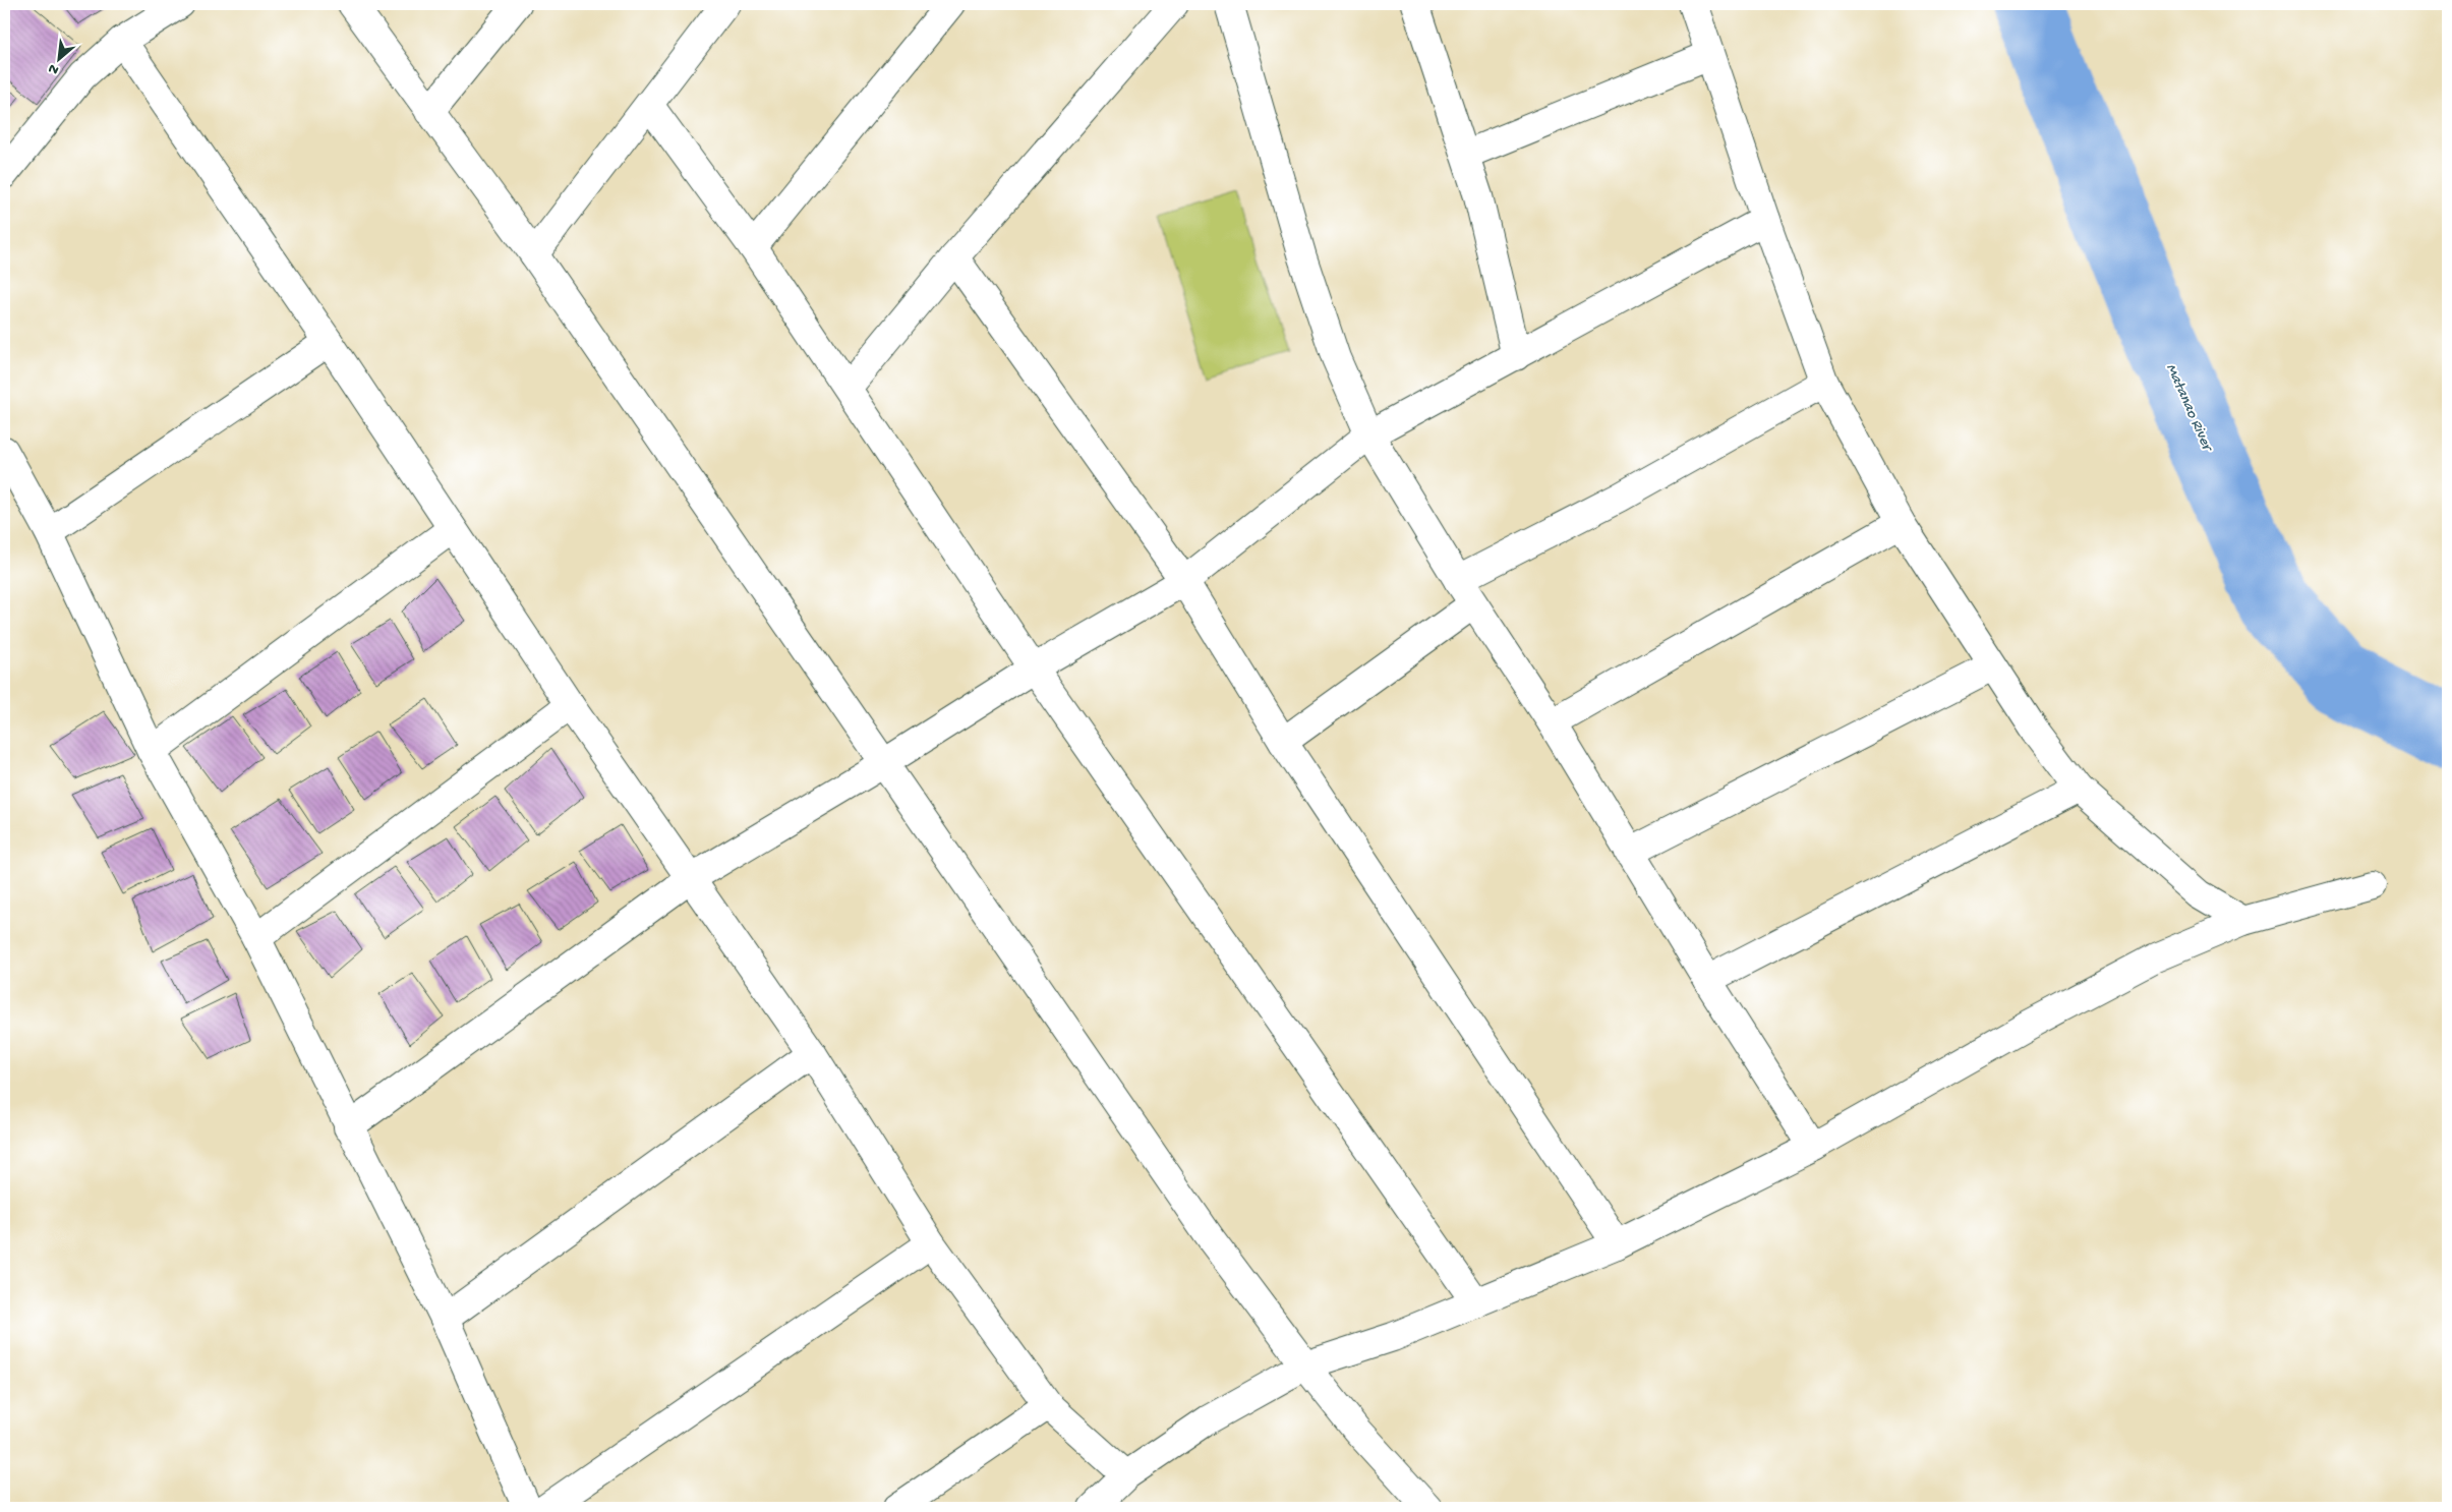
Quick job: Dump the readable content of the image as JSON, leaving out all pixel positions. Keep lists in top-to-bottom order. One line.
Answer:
{"water":["Matanao River"],"north":"bottom left"}
